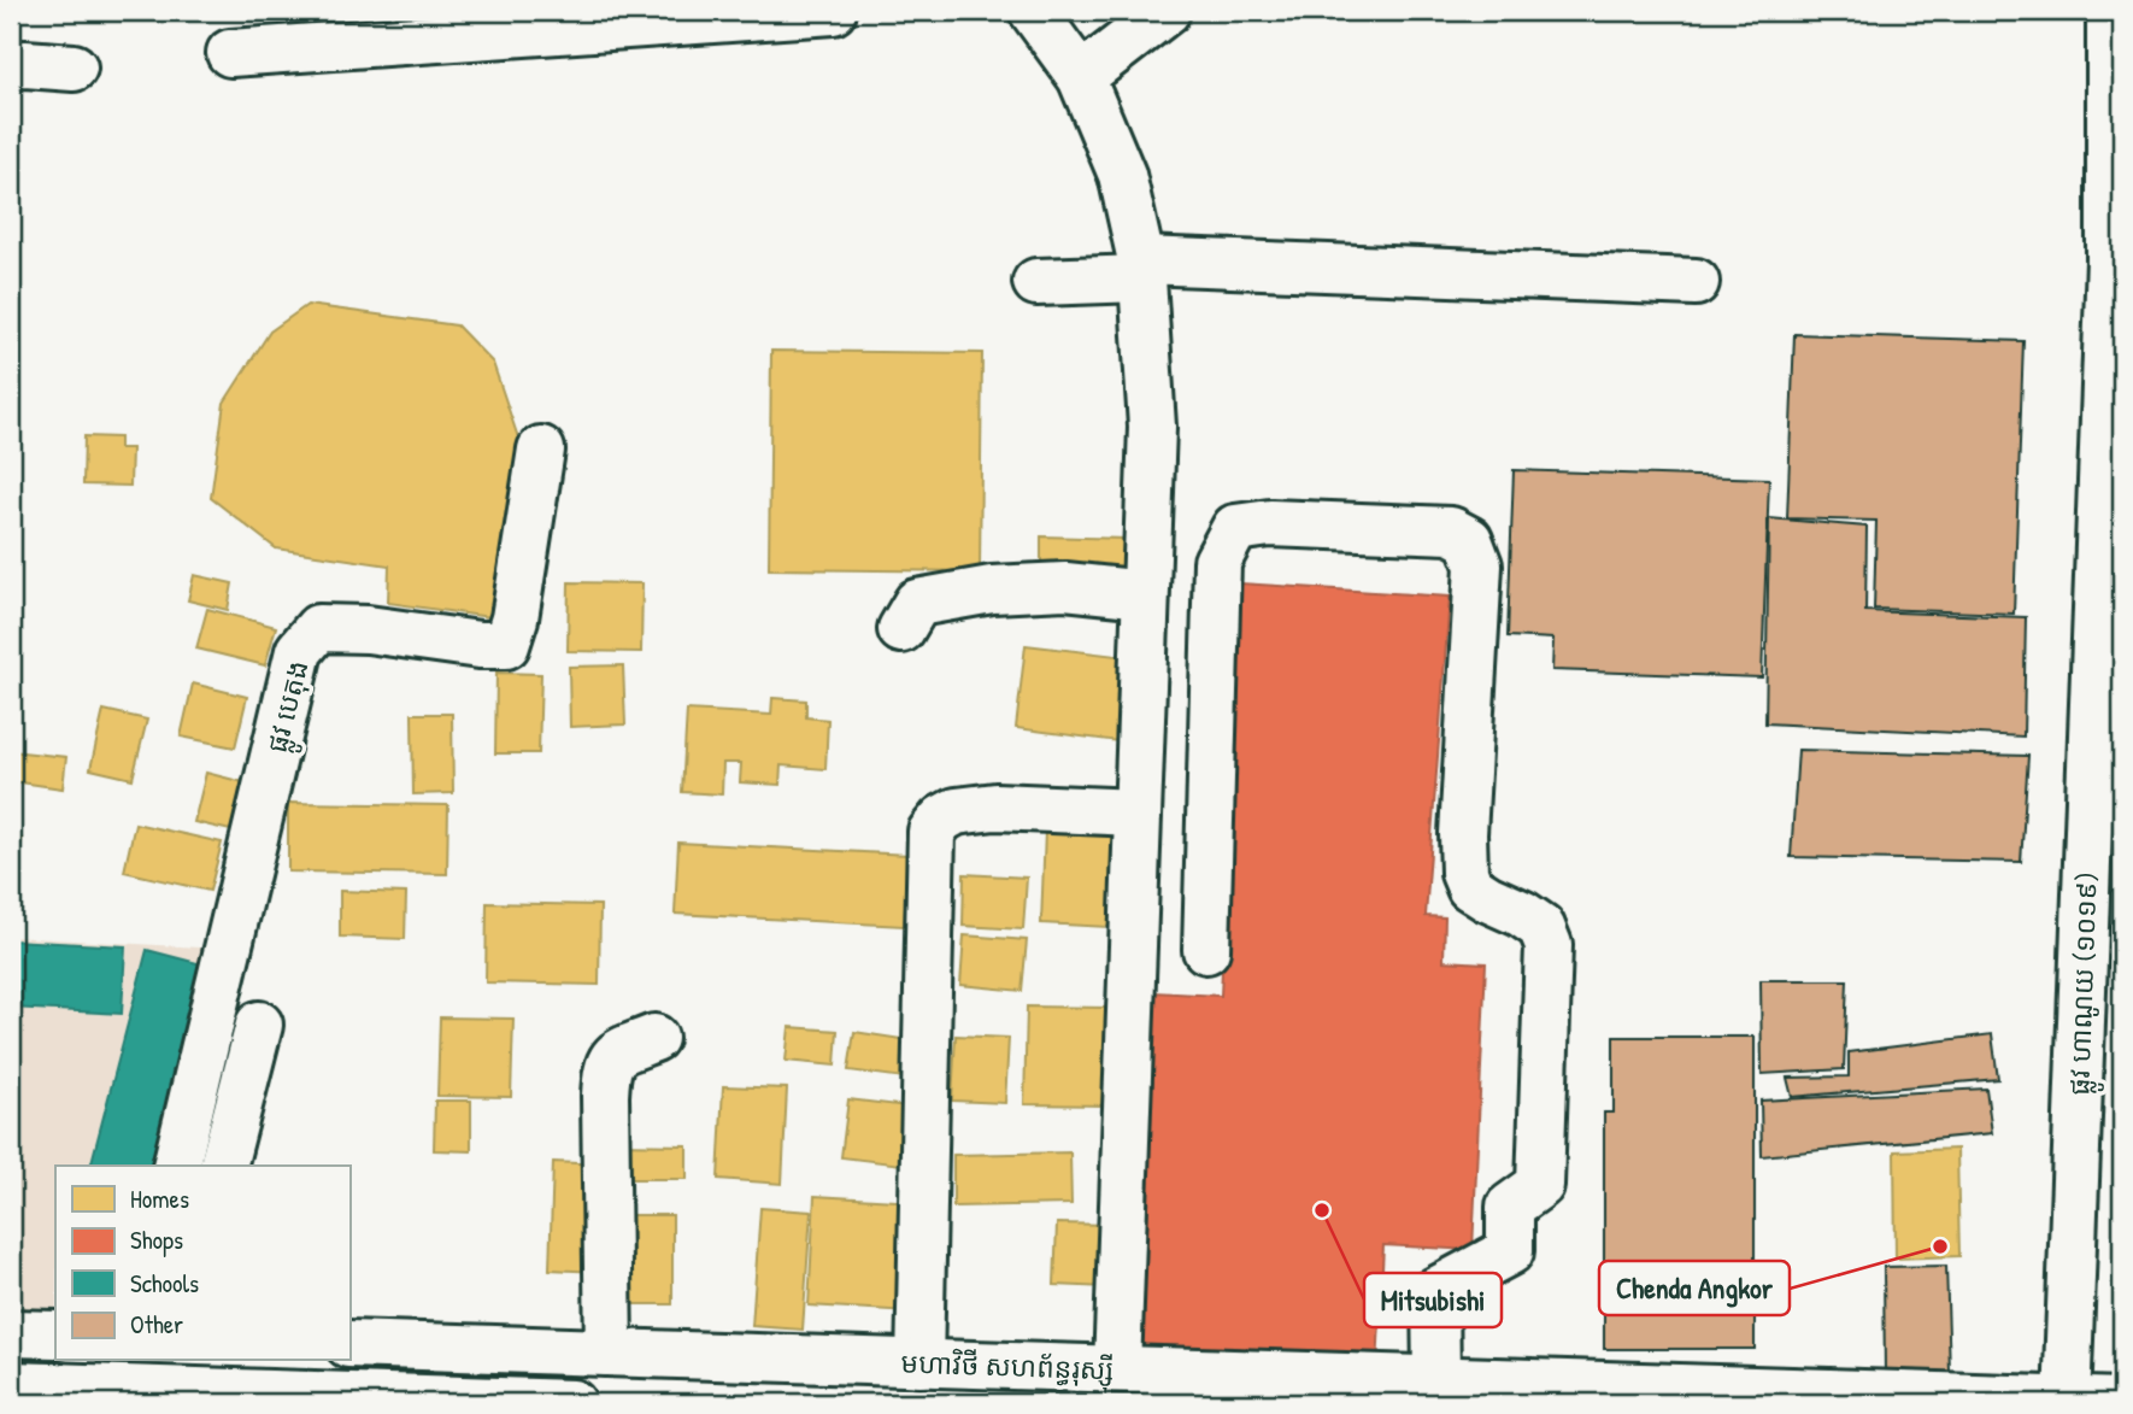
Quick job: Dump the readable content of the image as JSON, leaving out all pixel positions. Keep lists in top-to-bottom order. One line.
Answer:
{"streets":{"main road":["ផ្លូវ បេតុង","ផ្លូវ ហាណូយ (១០១៩)","មហាវិថី សហព័ន្ធរុស្ស៊ី"]},"crossings":[["ផ្លូវ ហាណូយ (១០១៩)","មហាវិថី សហព័ន្ធរុស្ស៊ី"]],"places":["Mitsubishi","Chenda Angkor"],"legend":["Homes","Shops","Schools","Other"]}
